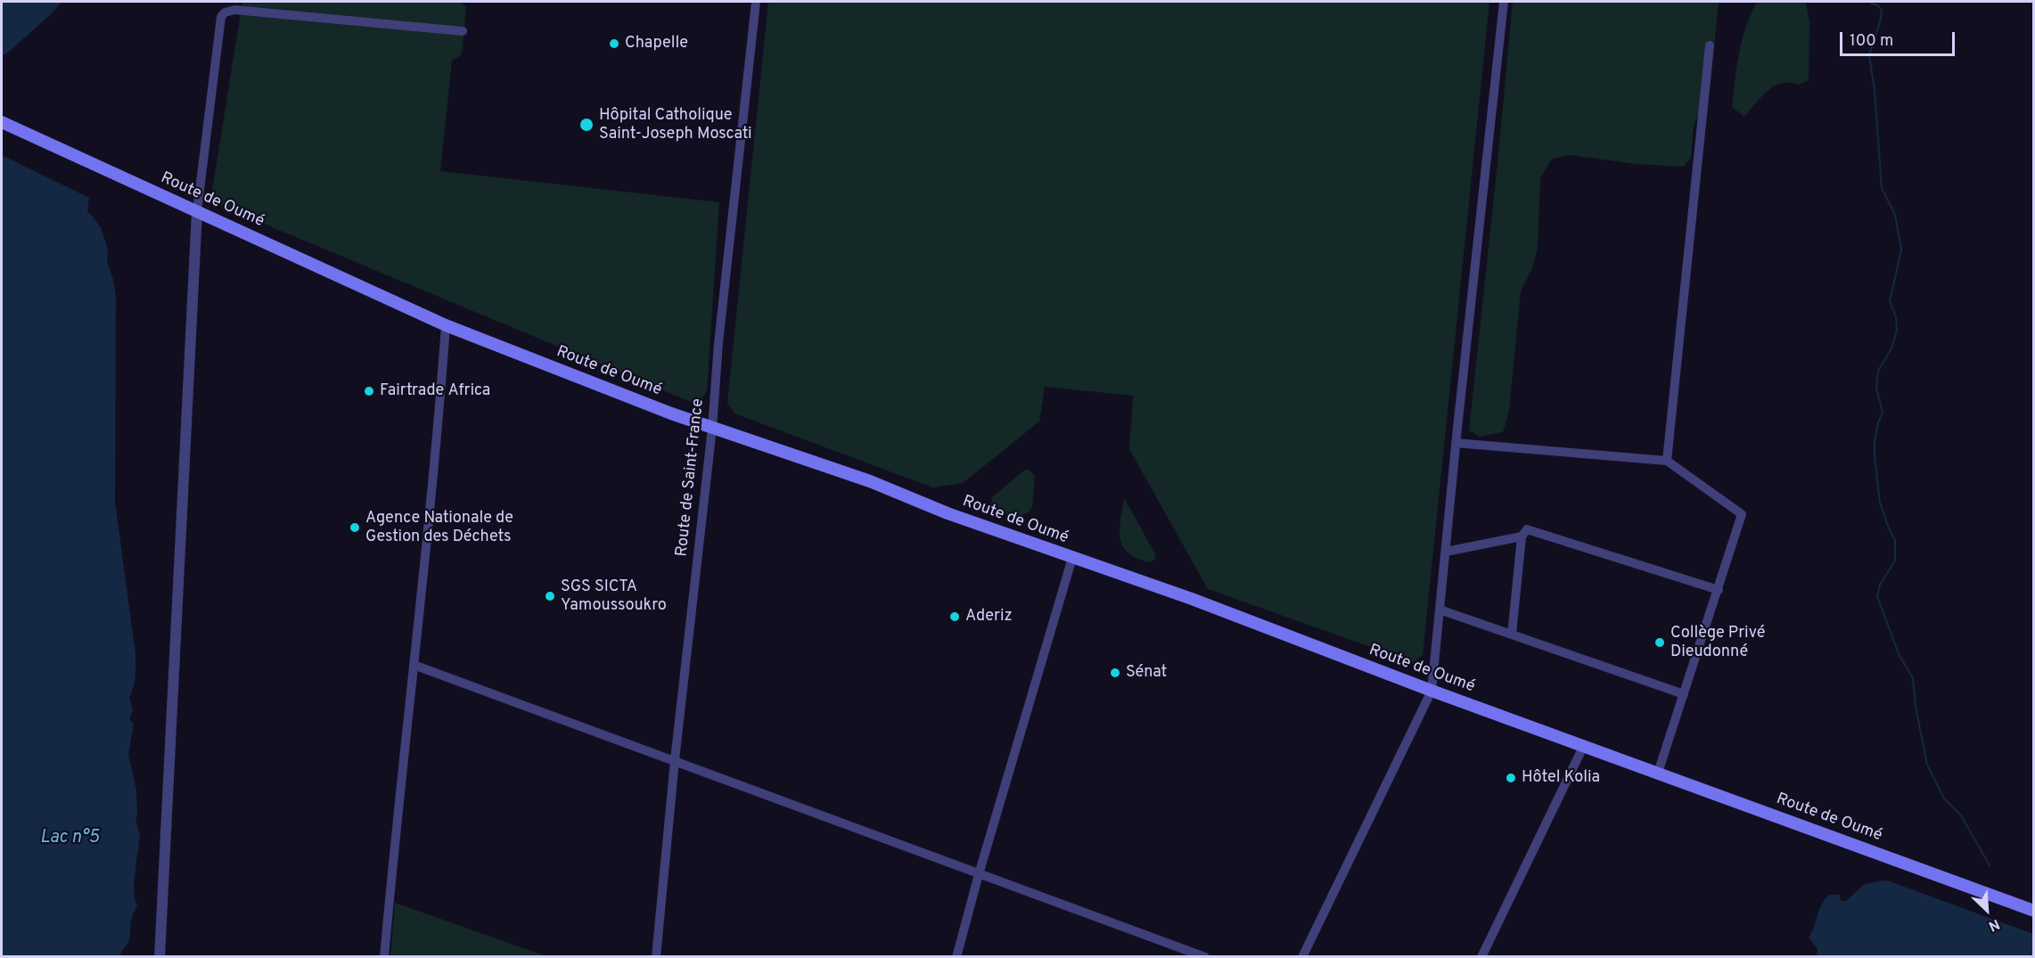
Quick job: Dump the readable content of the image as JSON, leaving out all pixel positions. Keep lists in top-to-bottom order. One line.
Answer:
{"streets":{"main road":["Route de Oumé"],"street":["Route de Saint-France"]},"crossings":[["Route de Oumé","Route de Saint-France"]],"water":["Lac n°5"],"places":["Chapelle","Hôpital Catholique Saint-Joseph Moscati","Fairtrade Africa","Agence Nationale de Gestion des Déchets","SGS SICTA Yamoussoukro","Aderiz","Collège Privé Dieudonné","Sénat","Hôtel Kolia"],"scale_bar":"100 m","north":"bottom right"}
